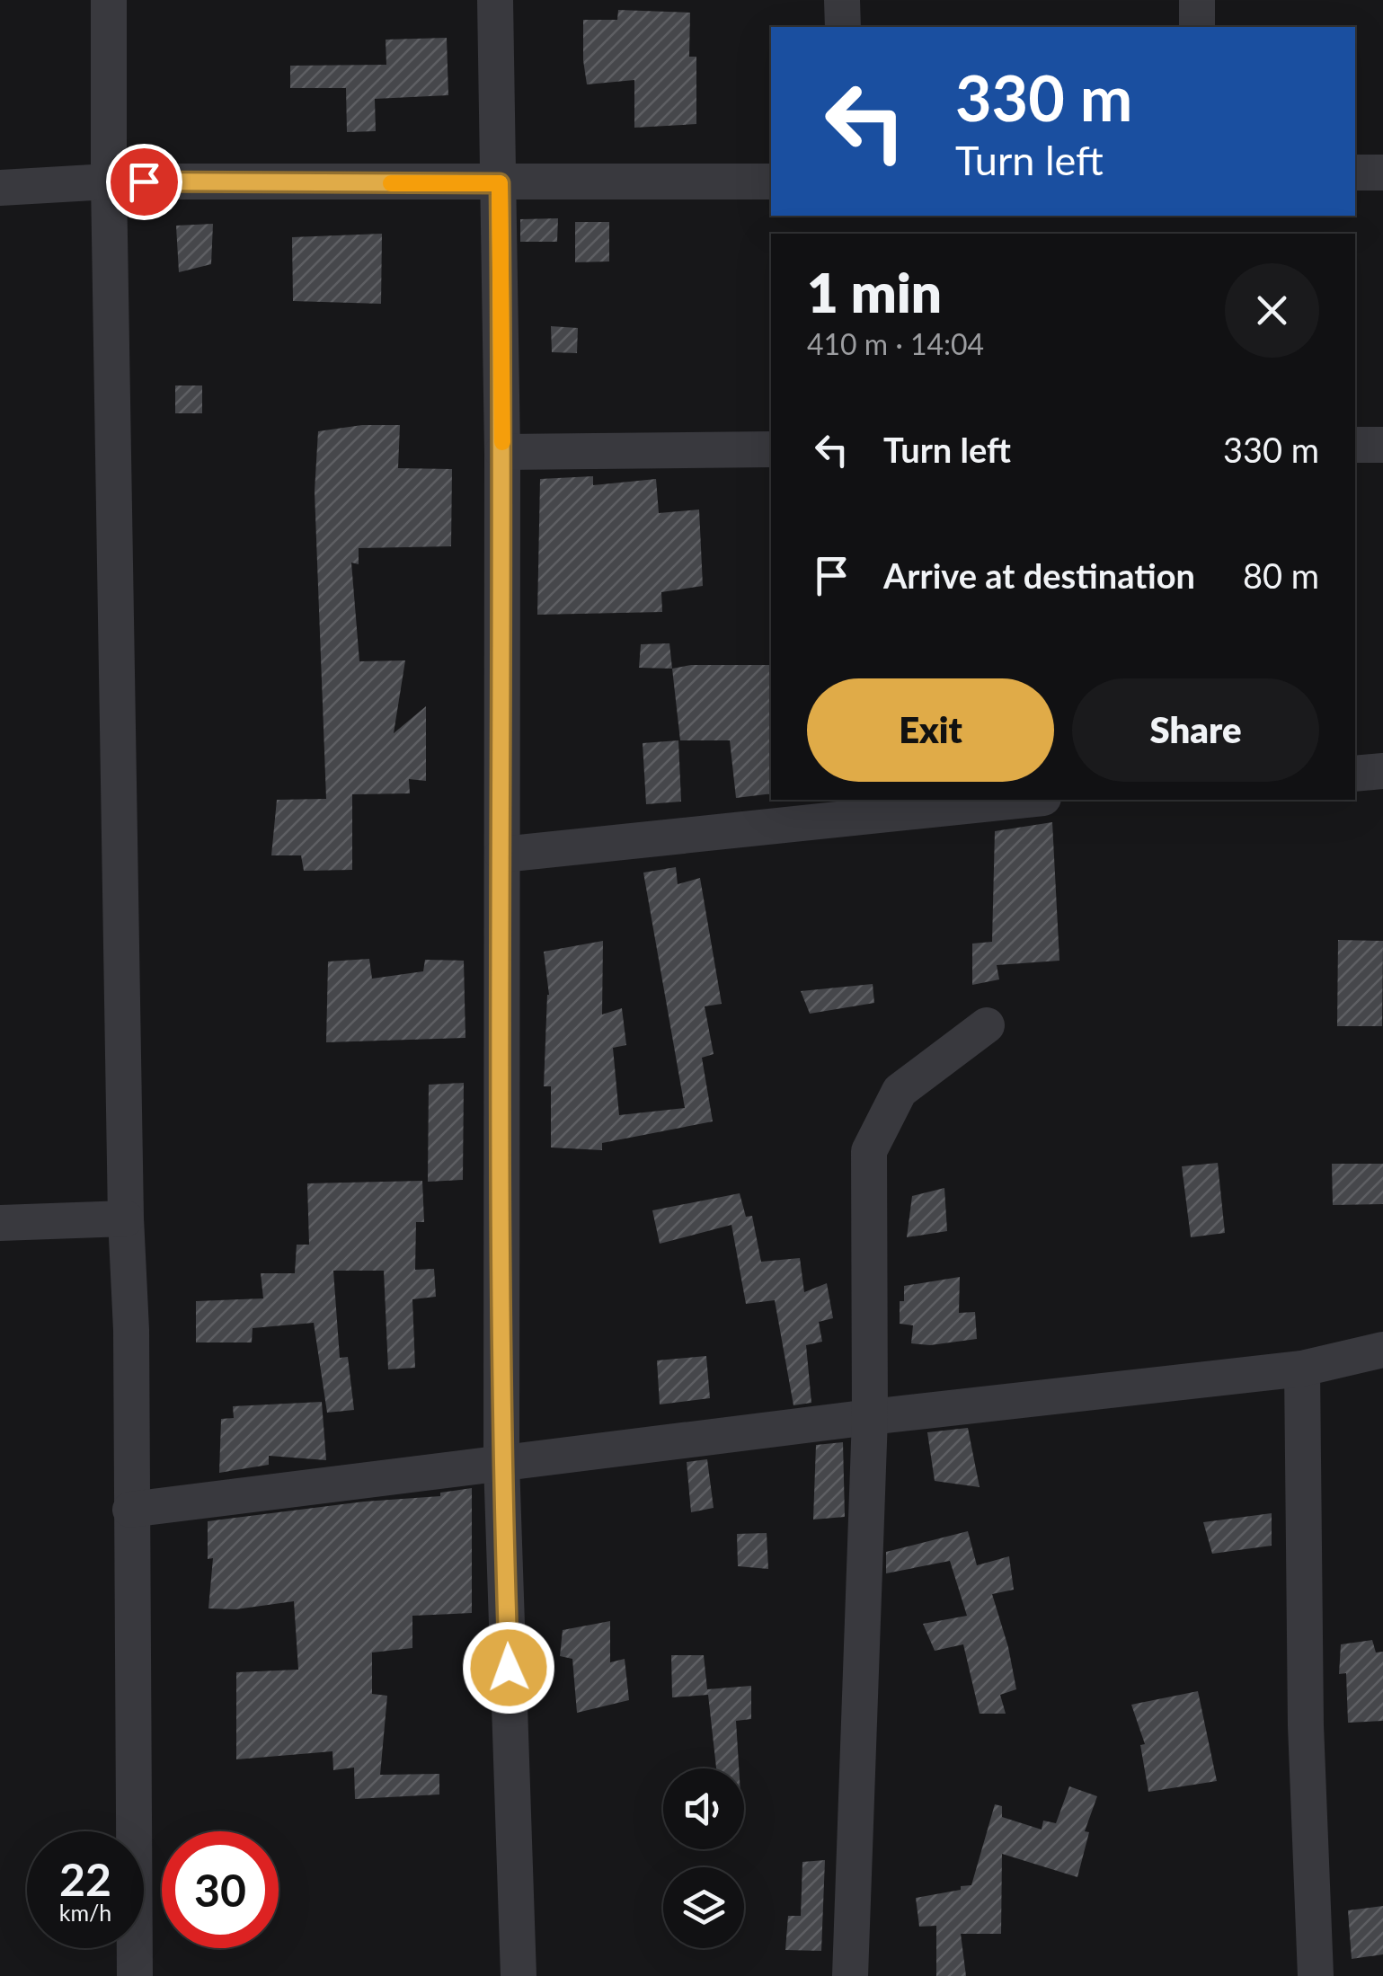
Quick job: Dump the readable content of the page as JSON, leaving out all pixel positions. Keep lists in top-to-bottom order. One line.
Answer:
{"page":{"turn":["330 m","Turn left"],"heading":["1 min","410 m · 14:04"],"list":[{"name":"Turn left","value":"330 m"},{"name":"Arrive at destination","value":"80 m"}],"buttons":["Exit","Share"],"speed":"22 km/h","limit":"30"}}
